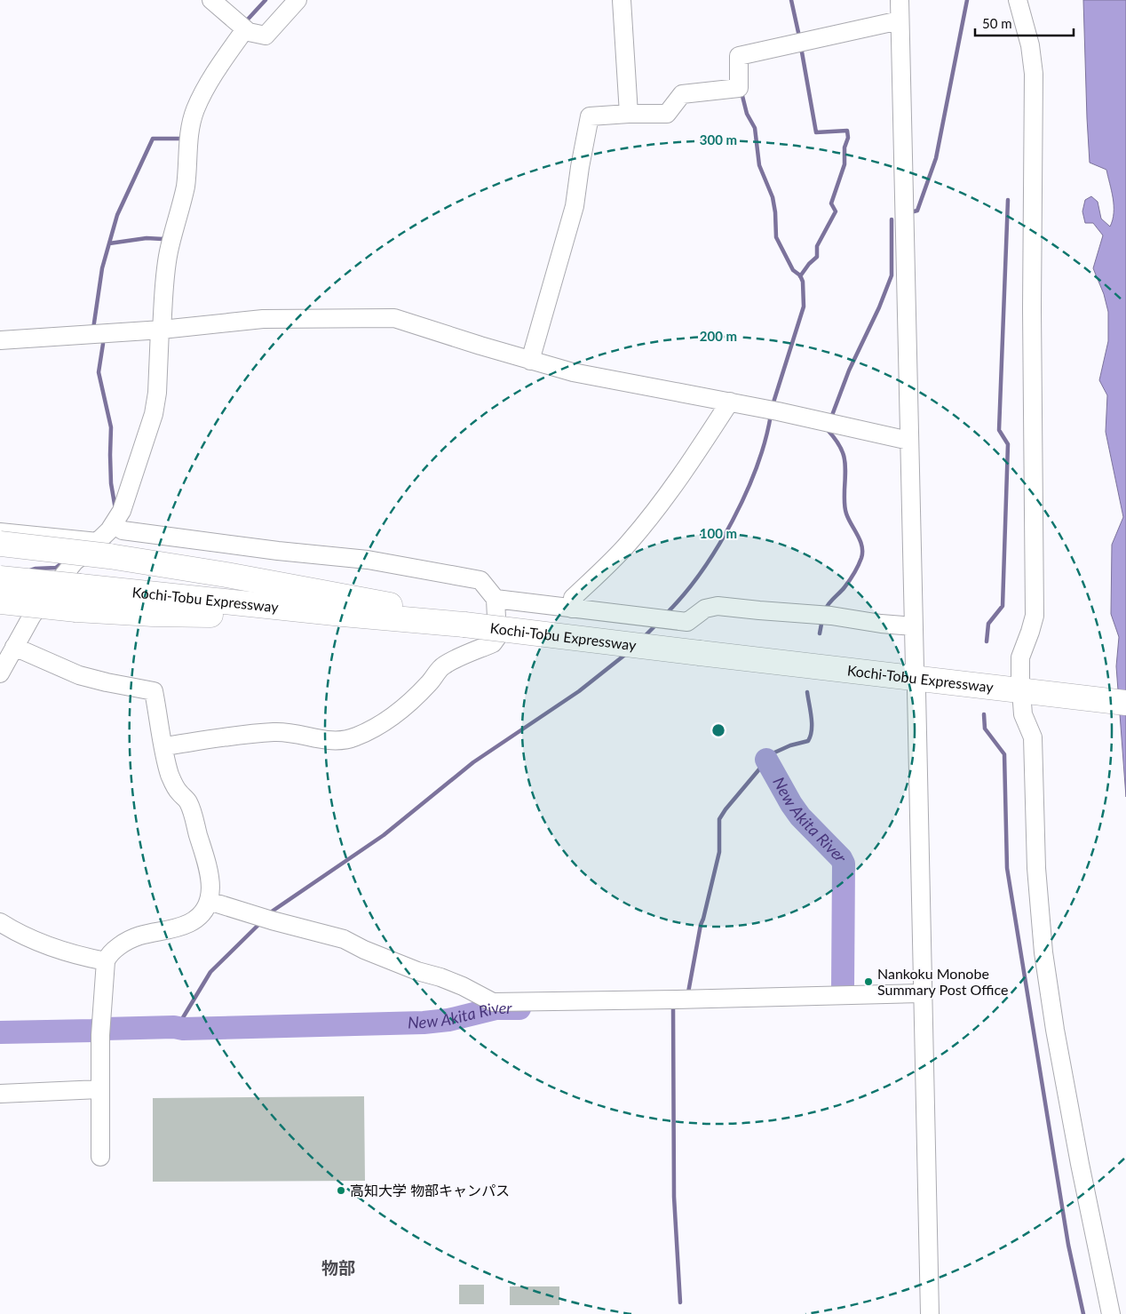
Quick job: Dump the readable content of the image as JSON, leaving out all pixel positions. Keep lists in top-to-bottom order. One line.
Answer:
{"streets":{"highway":["Kochi-Tobu Expressway"]},"districts":["物部"],"water":["New Akita River"],"places":["Nankoku Monobe Summary Post Office","高知大学 物部キャンパス"],"scale_bar":"50 m","rings":["300 m","200 m","100 m"]}
